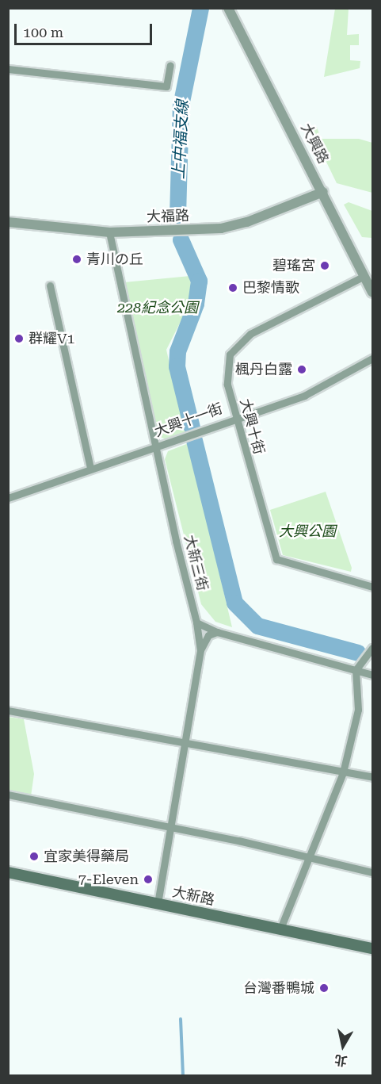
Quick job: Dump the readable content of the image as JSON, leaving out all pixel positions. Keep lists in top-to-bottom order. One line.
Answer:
{"streets":{"main road":["大新路"],"street":["大興路","大福路","大興十一街","大興十街","大新三街"]},"crossings":[["大興路","大福路"],["大興路","大興十街"],["大福路","大新三街"],["大興十一街","大興十街"],["大興十一街","大新三街"],["大新三街","大新路"]],"water":["上中福支線"],"parks":["228紀念公園","大興公園"],"places":["青川の丘","碧瑤宮","巴黎情歌","群耀V1","楓丹白露","宜家美得藥局","7-Eleven","台灣番鴨城"],"scale_bar":"100 m","north":"bottom"}
